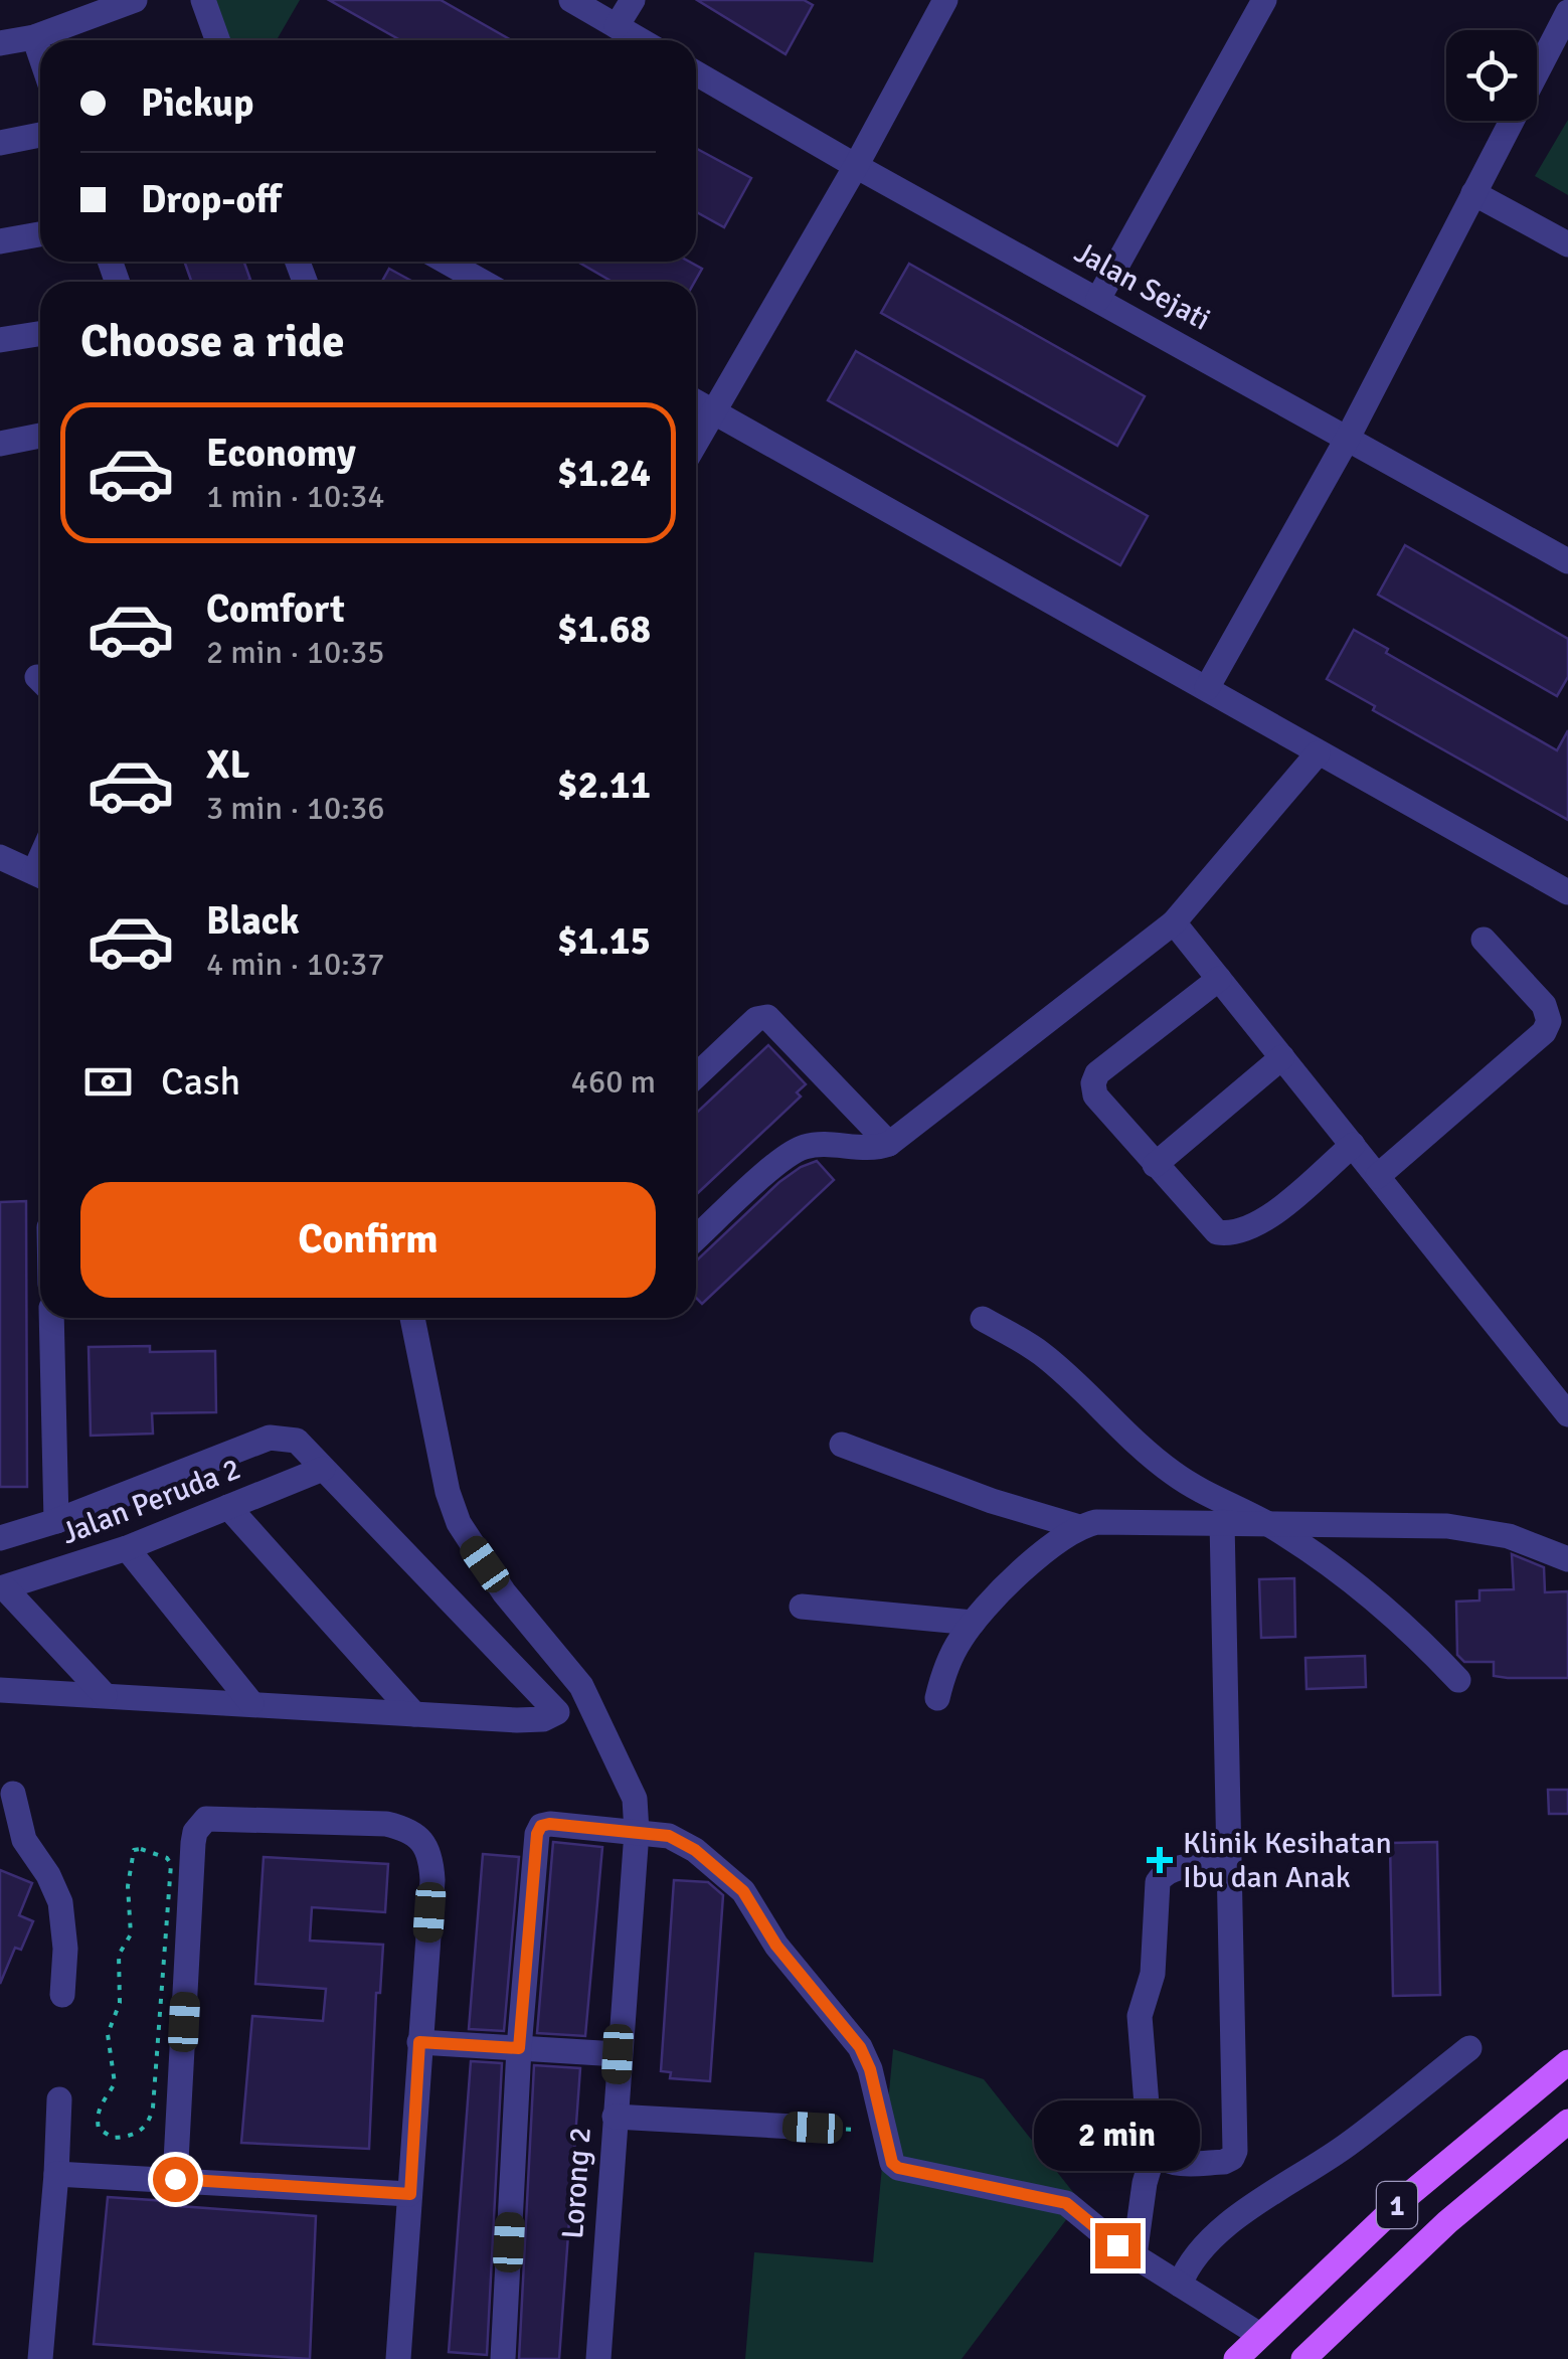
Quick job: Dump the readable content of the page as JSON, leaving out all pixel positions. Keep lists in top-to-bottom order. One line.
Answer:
{"streets":{"main road":["1"],"street":["Jalan Sejati","Jalan Peruda 2","Lorong 2"]},"places":{"health":["Klinik Kesihatan Ibu dan Anak"]},"page":{"banner":["Pickup","Drop-off"],"heading":"Choose a ride","list":[{"name":"Economy","note":"1 min · 10:34","value":"$1.24"},{"name":"Comfort","note":"2 min · 10:35","value":"$1.68"},{"name":"XL","note":"3 min · 10:36","value":"$2.11"},{"name":"Black","note":"4 min · 10:37","value":"$1.15"}],"pay":["Cash","460 m"],"buttons":"Confirm","bubble":"2 min"}}
